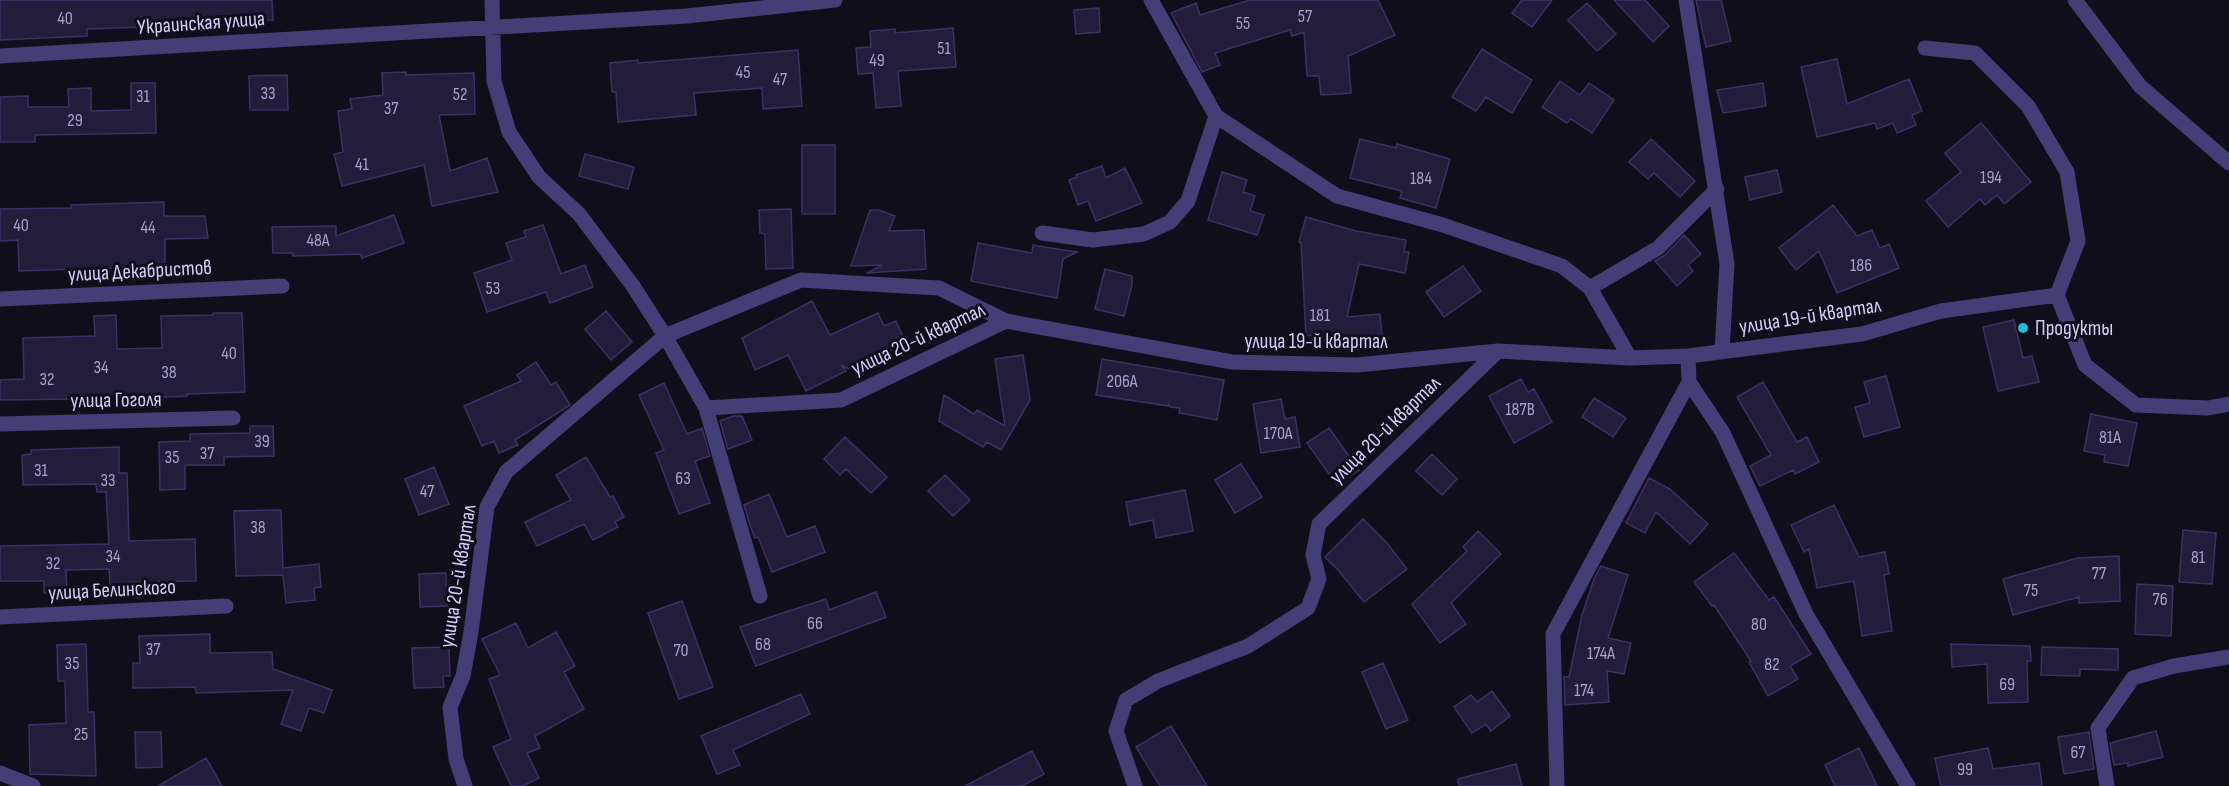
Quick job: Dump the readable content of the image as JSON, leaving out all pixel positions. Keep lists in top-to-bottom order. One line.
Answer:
{"streets":{"street":["Украинская улица","улица Декабристов","улица 19-й квартал","улица 20-й квартал","улица Гоголя","улица Белинского"]},"crossings":[["улица 19-й квартал","улица 20-й квартал"]],"places":["Продукты"],"house_numbers":["57","40","55","51","49","45","47","33","52","31","37","29","41","194","184","40","44","48А","186","53","181","40","34","38","32","206А","187В","170А","81А","39","37","35","31","63","33","47","38","34","81","32","77","75","76","66","80","68","37","70","174А","35","82","69","174","25","67","99"]}
